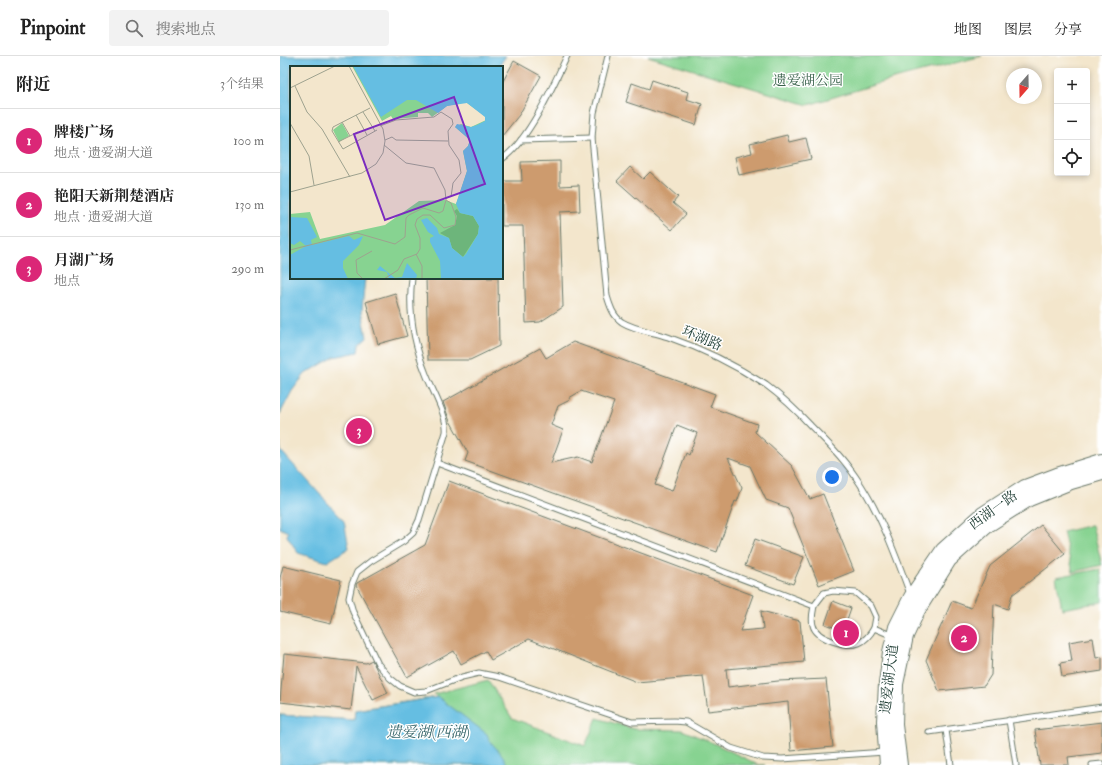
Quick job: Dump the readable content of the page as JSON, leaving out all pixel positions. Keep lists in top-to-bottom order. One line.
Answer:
{"streets":{"main road":["西湖一路","遗爱湖大道"],"lane":["环湖路"]},"crossings":[["环湖路","西湖一路"],["环湖路","遗爱湖大道"],["西湖一路","遗爱湖大道"]],"water":["遗爱湖(西湖)"],"parks":["遗爱湖公园"],"north":"bottom","page":{"header":"Pinpoint","search":"搜索地点","nav":["地图","图层","分享"],"heading":["附近","3个结果"],"map_buttons":["+","−"],"list":[{"mark":"1","name":"牌楼广场","note":"地点 · 遗爱湖大道","value":"100 m"},{"mark":"2","name":"艳阳天新荆楚酒店","note":"地点 · 遗爱湖大道","value":"130 m"},{"mark":"3","name":"月湖广场","note":"地点","value":"290 m"}],"pins":["3","1","2"]}}
